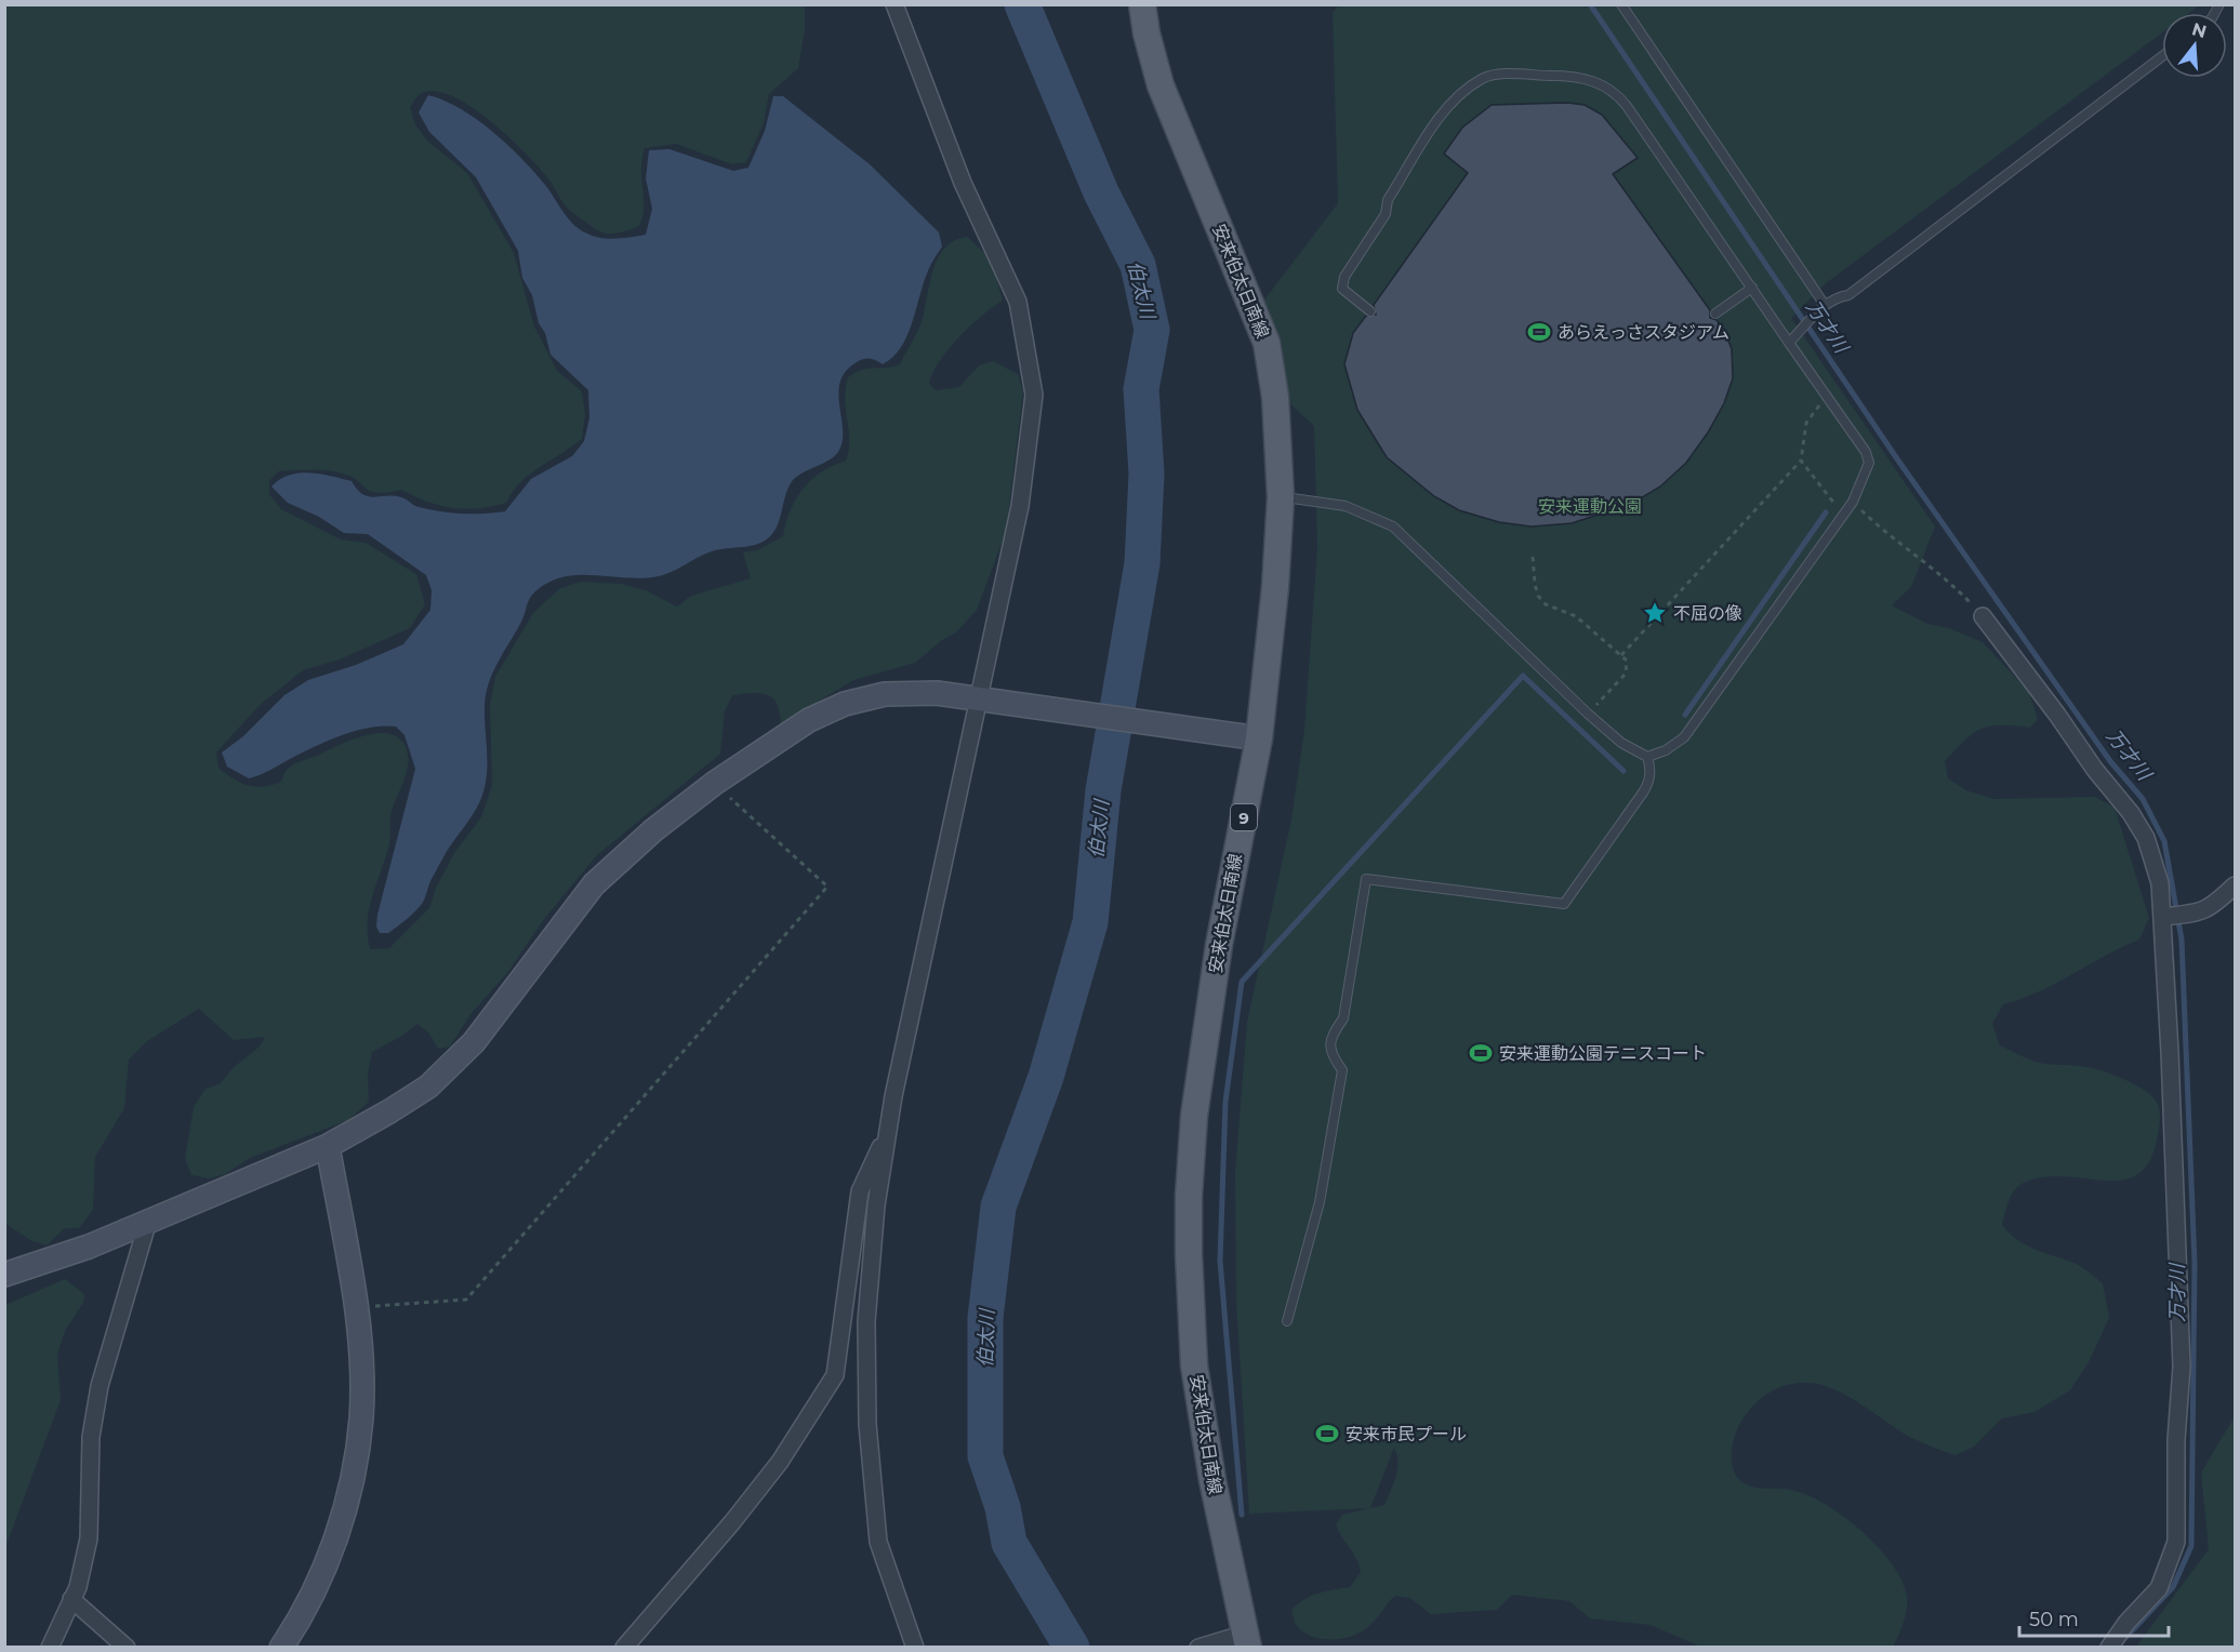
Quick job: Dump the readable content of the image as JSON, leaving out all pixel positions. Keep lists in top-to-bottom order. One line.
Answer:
{"streets":{"main road":["安来伯太日南線","9"]},"water":["伯太川","万才川"],"parks":["安来運動公園"],"places":{"sports":["あらえっさスタジアム","安来運動公園テニスコート","安来市民プール"],"place":["不屈の像"]},"scale_bar":"50 m","north":"top"}
